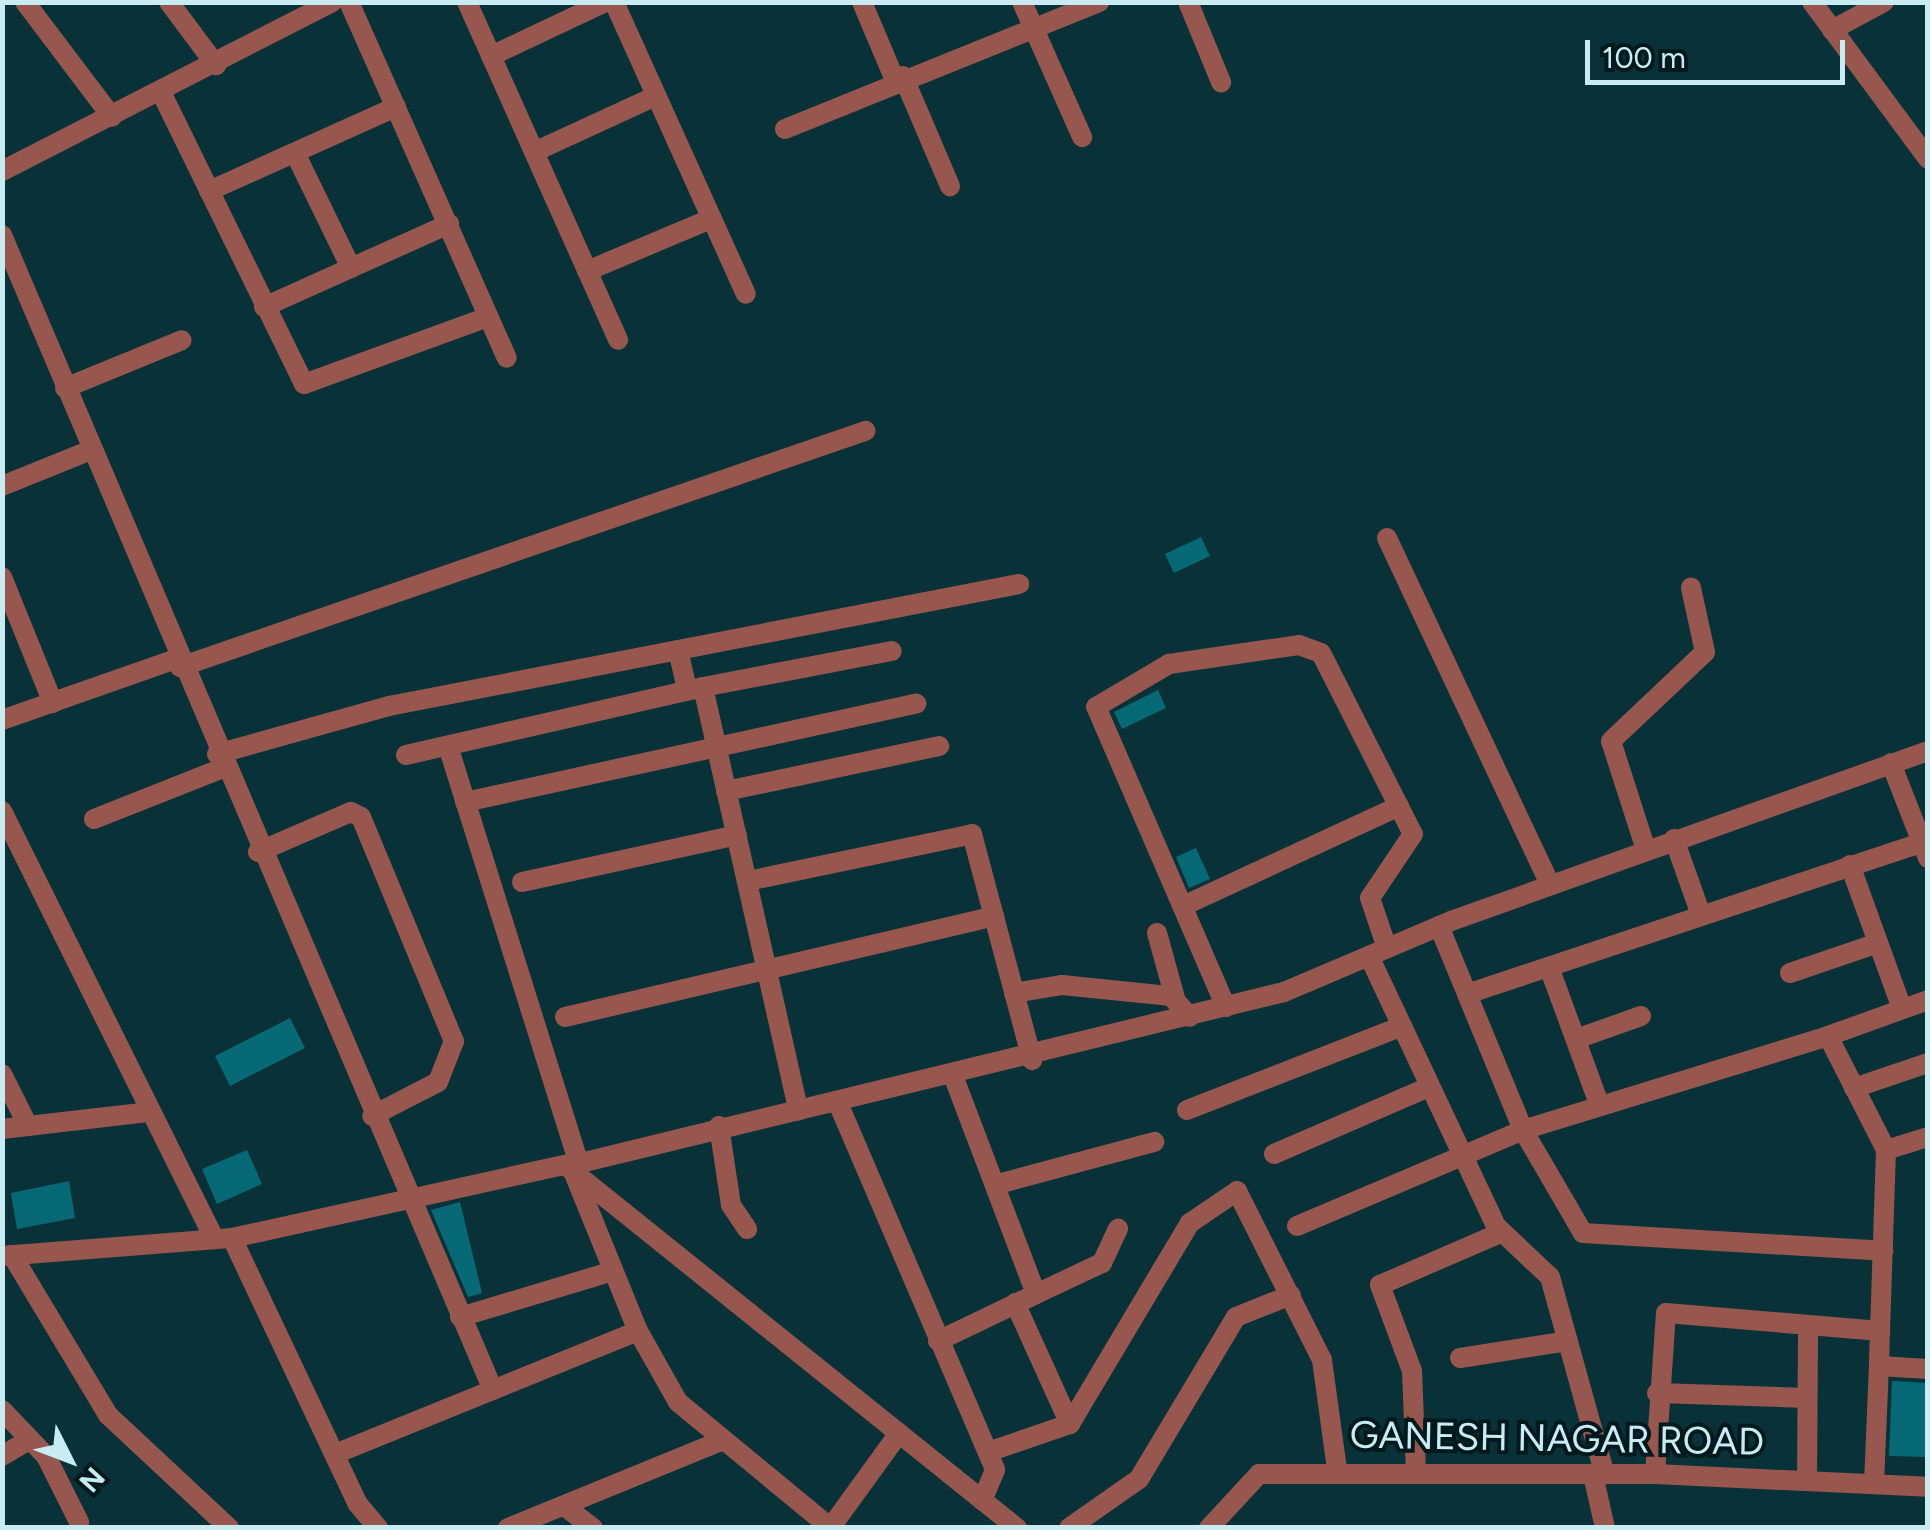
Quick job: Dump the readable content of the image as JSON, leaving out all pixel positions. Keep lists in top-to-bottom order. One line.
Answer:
{"streets":{"street":["GANESH NAGAR ROAD"]},"scale_bar":"100 m","north":"bottom right"}
